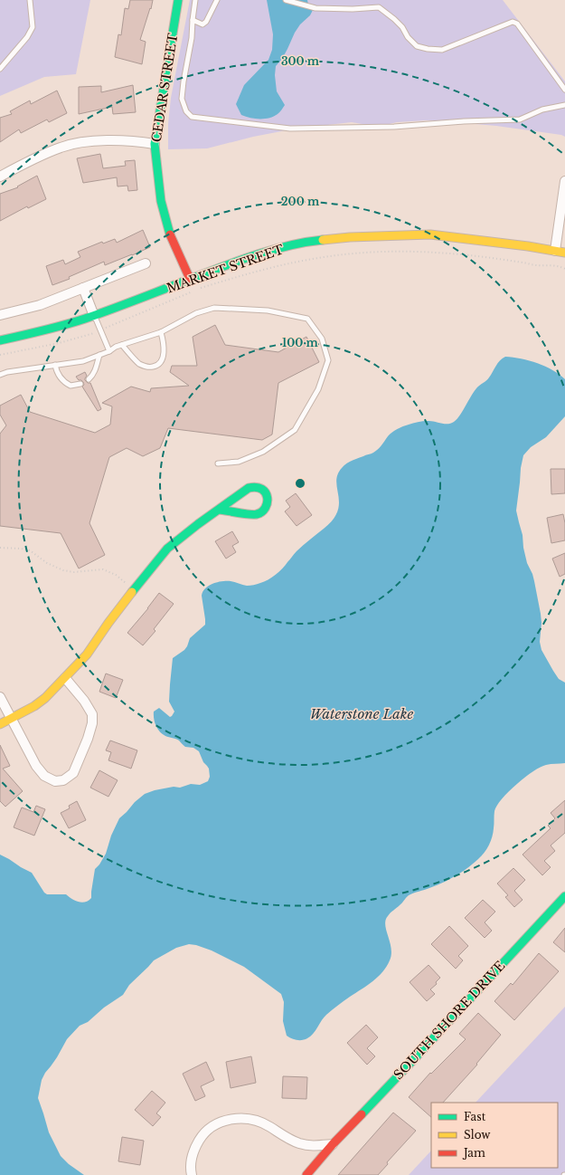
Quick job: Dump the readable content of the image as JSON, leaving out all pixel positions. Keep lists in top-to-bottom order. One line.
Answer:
{"streets":{"street":["CEDAR STREET","MARKET STREET","SOUTH SHORE DRIVE"]},"crossings":[["CEDAR STREET","MARKET STREET"]],"water":["Waterstone Lake"],"legend":["Fast","Slow","Jam"],"rings":["300 m","200 m","100 m"]}
